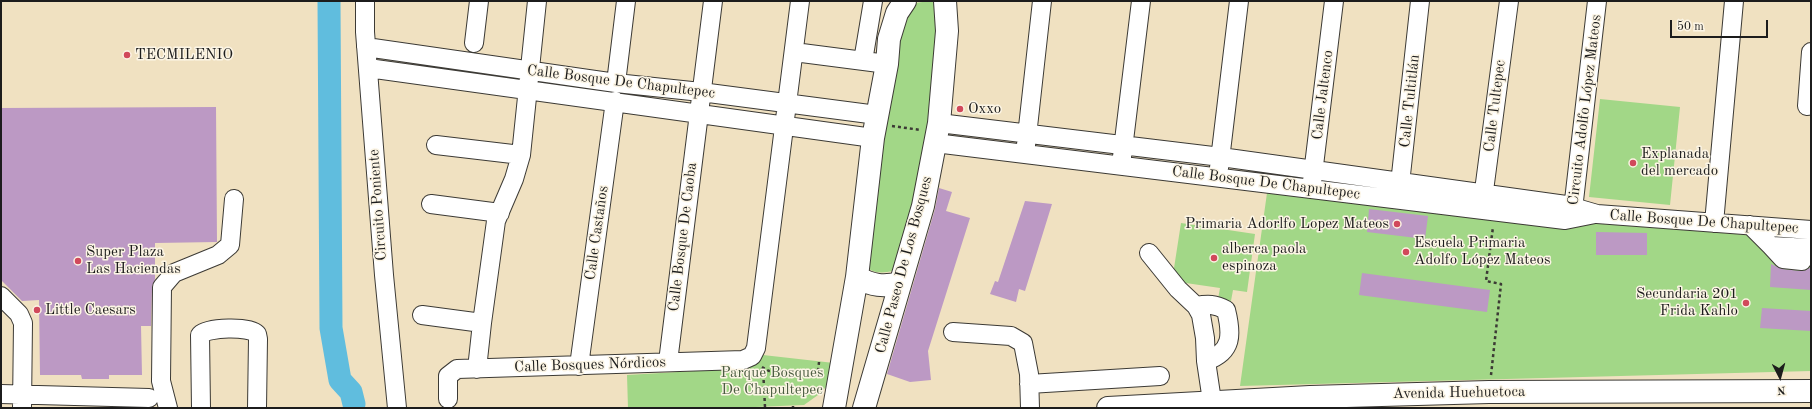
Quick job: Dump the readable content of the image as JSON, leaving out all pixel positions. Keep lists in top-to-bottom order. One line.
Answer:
{"streets":{"main road":["Calle Paseo De Los Bosques","Avenida Huehuetoca"],"street":["Calle Bosque De Chapultepec","Calle Jaltenco","Calle Tultitlán","Calle Tultepec","Circuito Adolfo López Mateos","Circuito Poniente","Calle Castaños","Calle Bosque De Caoba","Calle Bosques Nórdicos"]},"crossings":[["Calle Bosque De Chapultepec","Calle Jaltenco"],["Calle Bosque De Chapultepec","Calle Tultitlán"],["Calle Bosque De Chapultepec","Calle Tultepec"],["Calle Bosque De Chapultepec","Circuito Adolfo López Mateos"],["Calle Bosque De Chapultepec","Circuito Poniente"],["Calle Bosque De Chapultepec","Calle Castaños"],["Calle Bosque De Chapultepec","Calle Bosque De Caoba"],["Calle Bosque De Chapultepec","Calle Paseo De Los Bosques"],["Calle Castaños","Calle Bosques Nórdicos"],["Calle Bosque De Caoba","Calle Bosques Nórdicos"]],"parks":["Parque Bosques De Chapultepec"],"places":["TECMILENIO","Oxxo","Explanada del mercado","Primaria Adorlfo Lopez Mateos","Escuela Primaria Adolfo López Mateos","alberca paola espinoza","Super Plaza Las Haciendas","Secundaria 201 Frida Kahlo","Little Caesars"],"scale_bar":"50 m","north":"bottom"}
